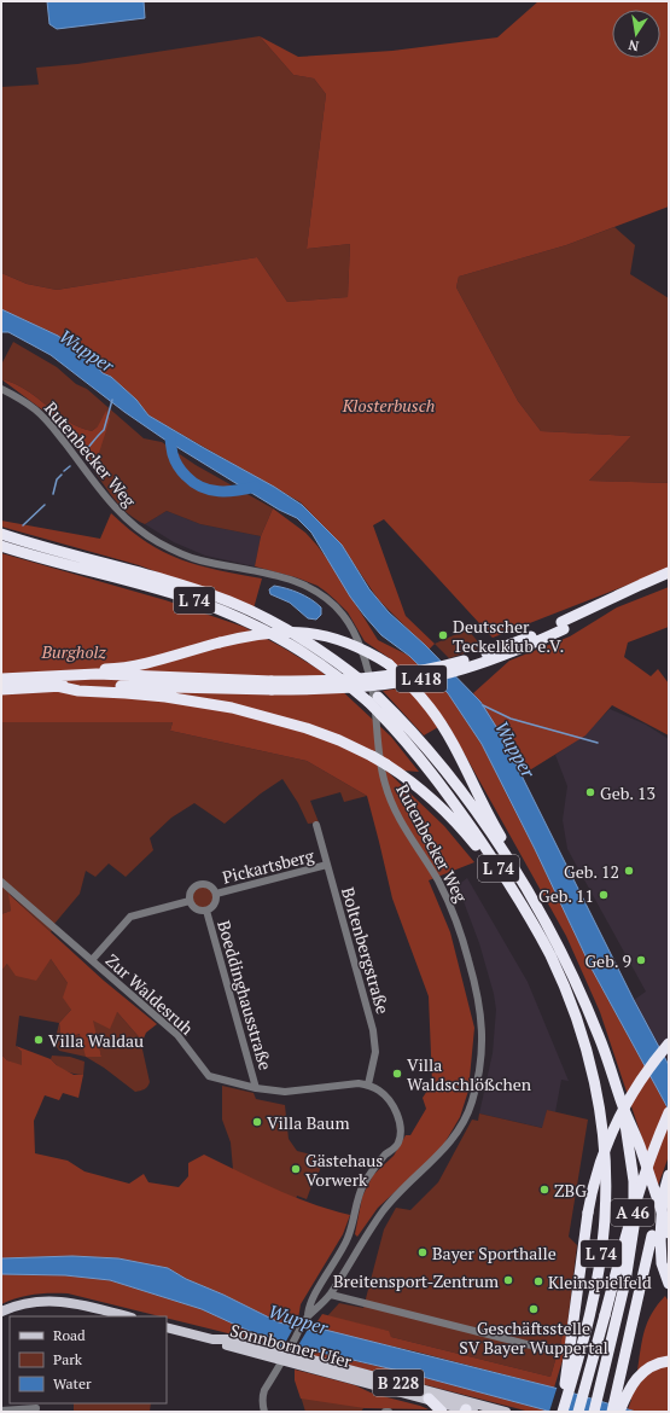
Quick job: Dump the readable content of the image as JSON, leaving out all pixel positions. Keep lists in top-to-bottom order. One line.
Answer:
{"streets":{"highway":["L 74","L 418","A 46"],"main road":["Sonnborner Ufer","B 228"],"street":["Rutenbecker Weg","Pickartsberg","Boltenbergstraße","Zur Waldesruh","Boeddinghausstraße"]},"crossings":[["Rutenbecker Weg","Sonnborner Ufer"],["L 74","L 418"],["L 74","A 46"],["Pickartsberg","Boltenbergstraße"],["Pickartsberg","Boeddinghausstraße"],["Boltenbergstraße","Zur Waldesruh"],["Zur Waldesruh","Boeddinghausstraße"]],"water":["Wupper"],"parks":["Klosterbusch","Burgholz"],"places":["Deutscher Teckelklub e.V.","Geb. 13","Geb. 12","Geb. 11","Geb. 9","Villa Waldau","Villa Waldschlößchen","Villa Baum","Gästehaus Vorwerk","ZBG","Bayer Sporthalle","Breitensport-Zentrum","Kleinspielfeld","Geschäftsstelle SV Bayer Wuppertal"],"legend":["Road","Park","Water"],"north":"bottom"}
